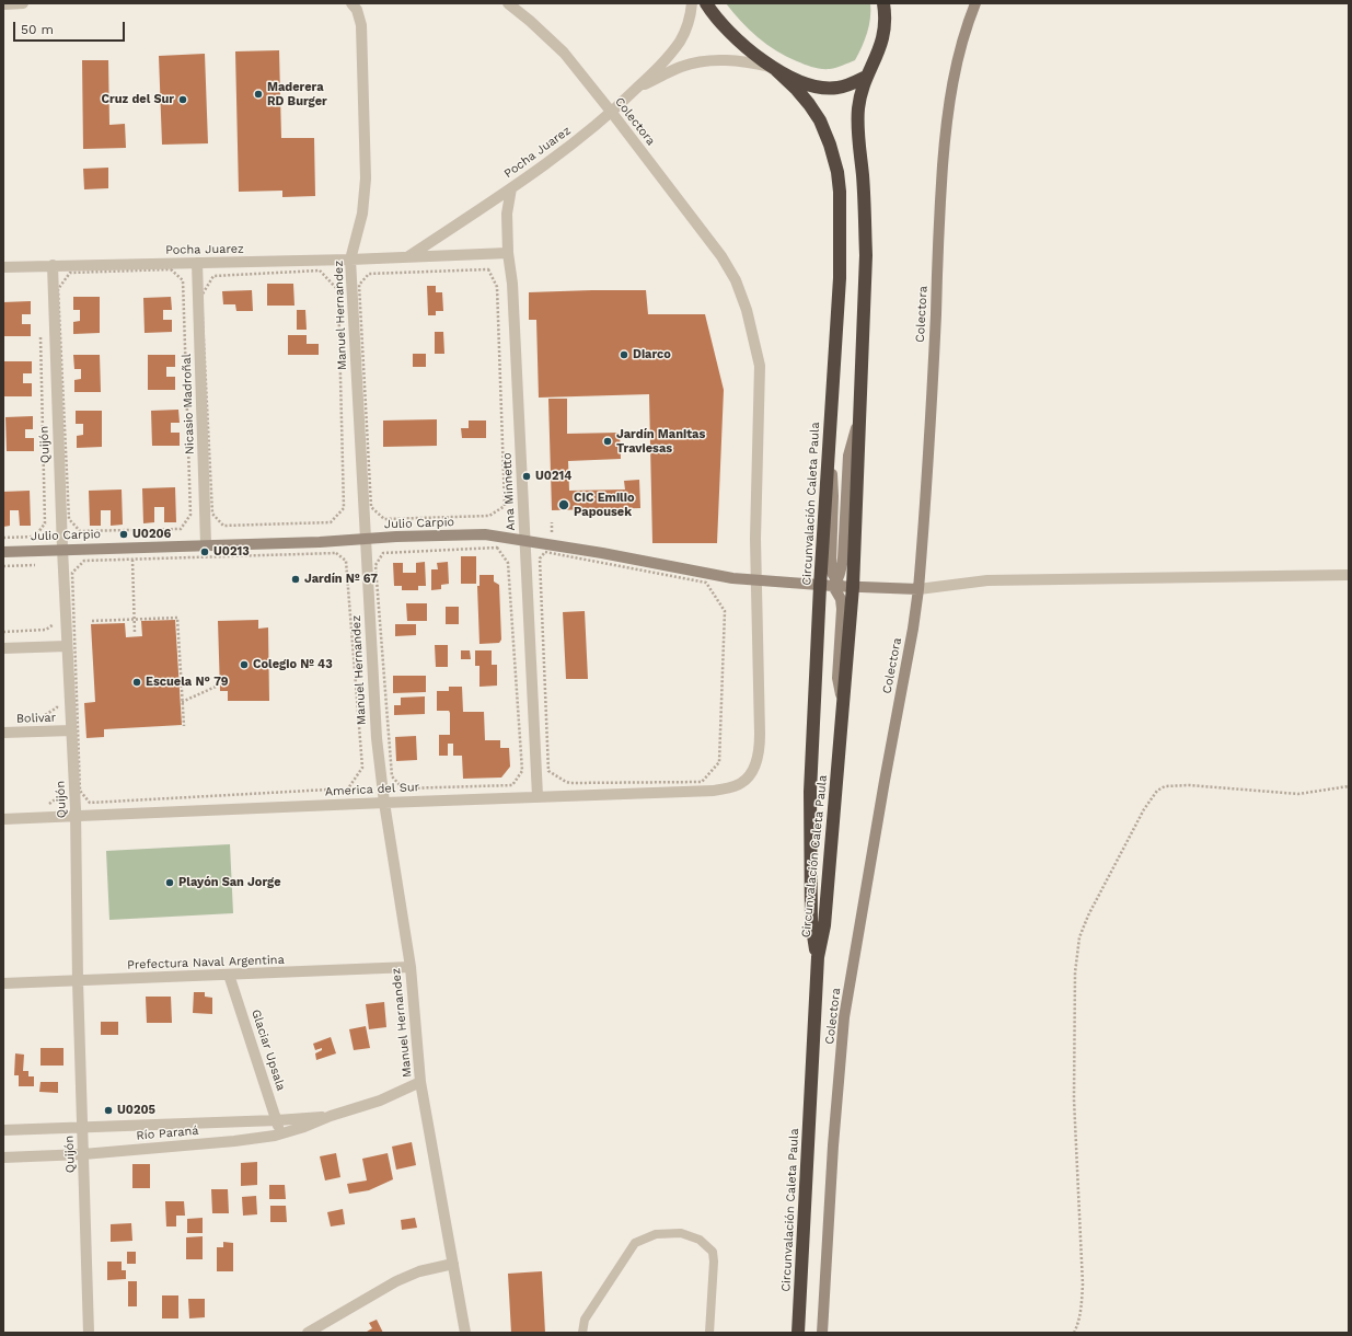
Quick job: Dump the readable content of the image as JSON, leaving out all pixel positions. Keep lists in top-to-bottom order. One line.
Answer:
{"streets":{"highway":["Circunvalación Caleta Paula"],"street":["Colectora","Pocha Juarez","Manuel Hernandez","Nicasio Madroñal","Quijón","Ana Minnetto","Julio Carpio","Bolivar","America del Sur","Prefectura Naval Argentina","Glaciar Upsala","Río Paraná"]},"crossings":[["Colectora","Pocha Juarez"],["Colectora","Julio Carpio"],["Colectora","America del Sur"],["Pocha Juarez","Manuel Hernandez"],["Pocha Juarez","Nicasio Madroñal"],["Pocha Juarez","Quijón"],["Pocha Juarez","Ana Minnetto"],["Manuel Hernandez","Julio Carpio"],["Manuel Hernandez","America del Sur"],["Manuel Hernandez","Prefectura Naval Argentina"],["Manuel Hernandez","Río Paraná"],["Nicasio Madroñal","Julio Carpio"],["Quijón","Julio Carpio"],["Quijón","Bolivar"],["Quijón","America del Sur"],["Quijón","Prefectura Naval Argentina"],["Quijón","Río Paraná"],["Ana Minnetto","Julio Carpio"],["Ana Minnetto","America del Sur"],["Circunvalación Caleta Paula","Julio Carpio"],["Prefectura Naval Argentina","Glaciar Upsala"],["Glaciar Upsala","Río Paraná"]],"places":["Maderera RD Burger","Cruz del Sur","Diarco","Jardín Manitas Traviesas","U0214","CIC Emilio Papousek","U0206","U0213","Jardín Nº 67","Colegio Nº 43","Escuela N° 79","Playón San Jorge","U0205"],"scale_bar":"50 m"}
